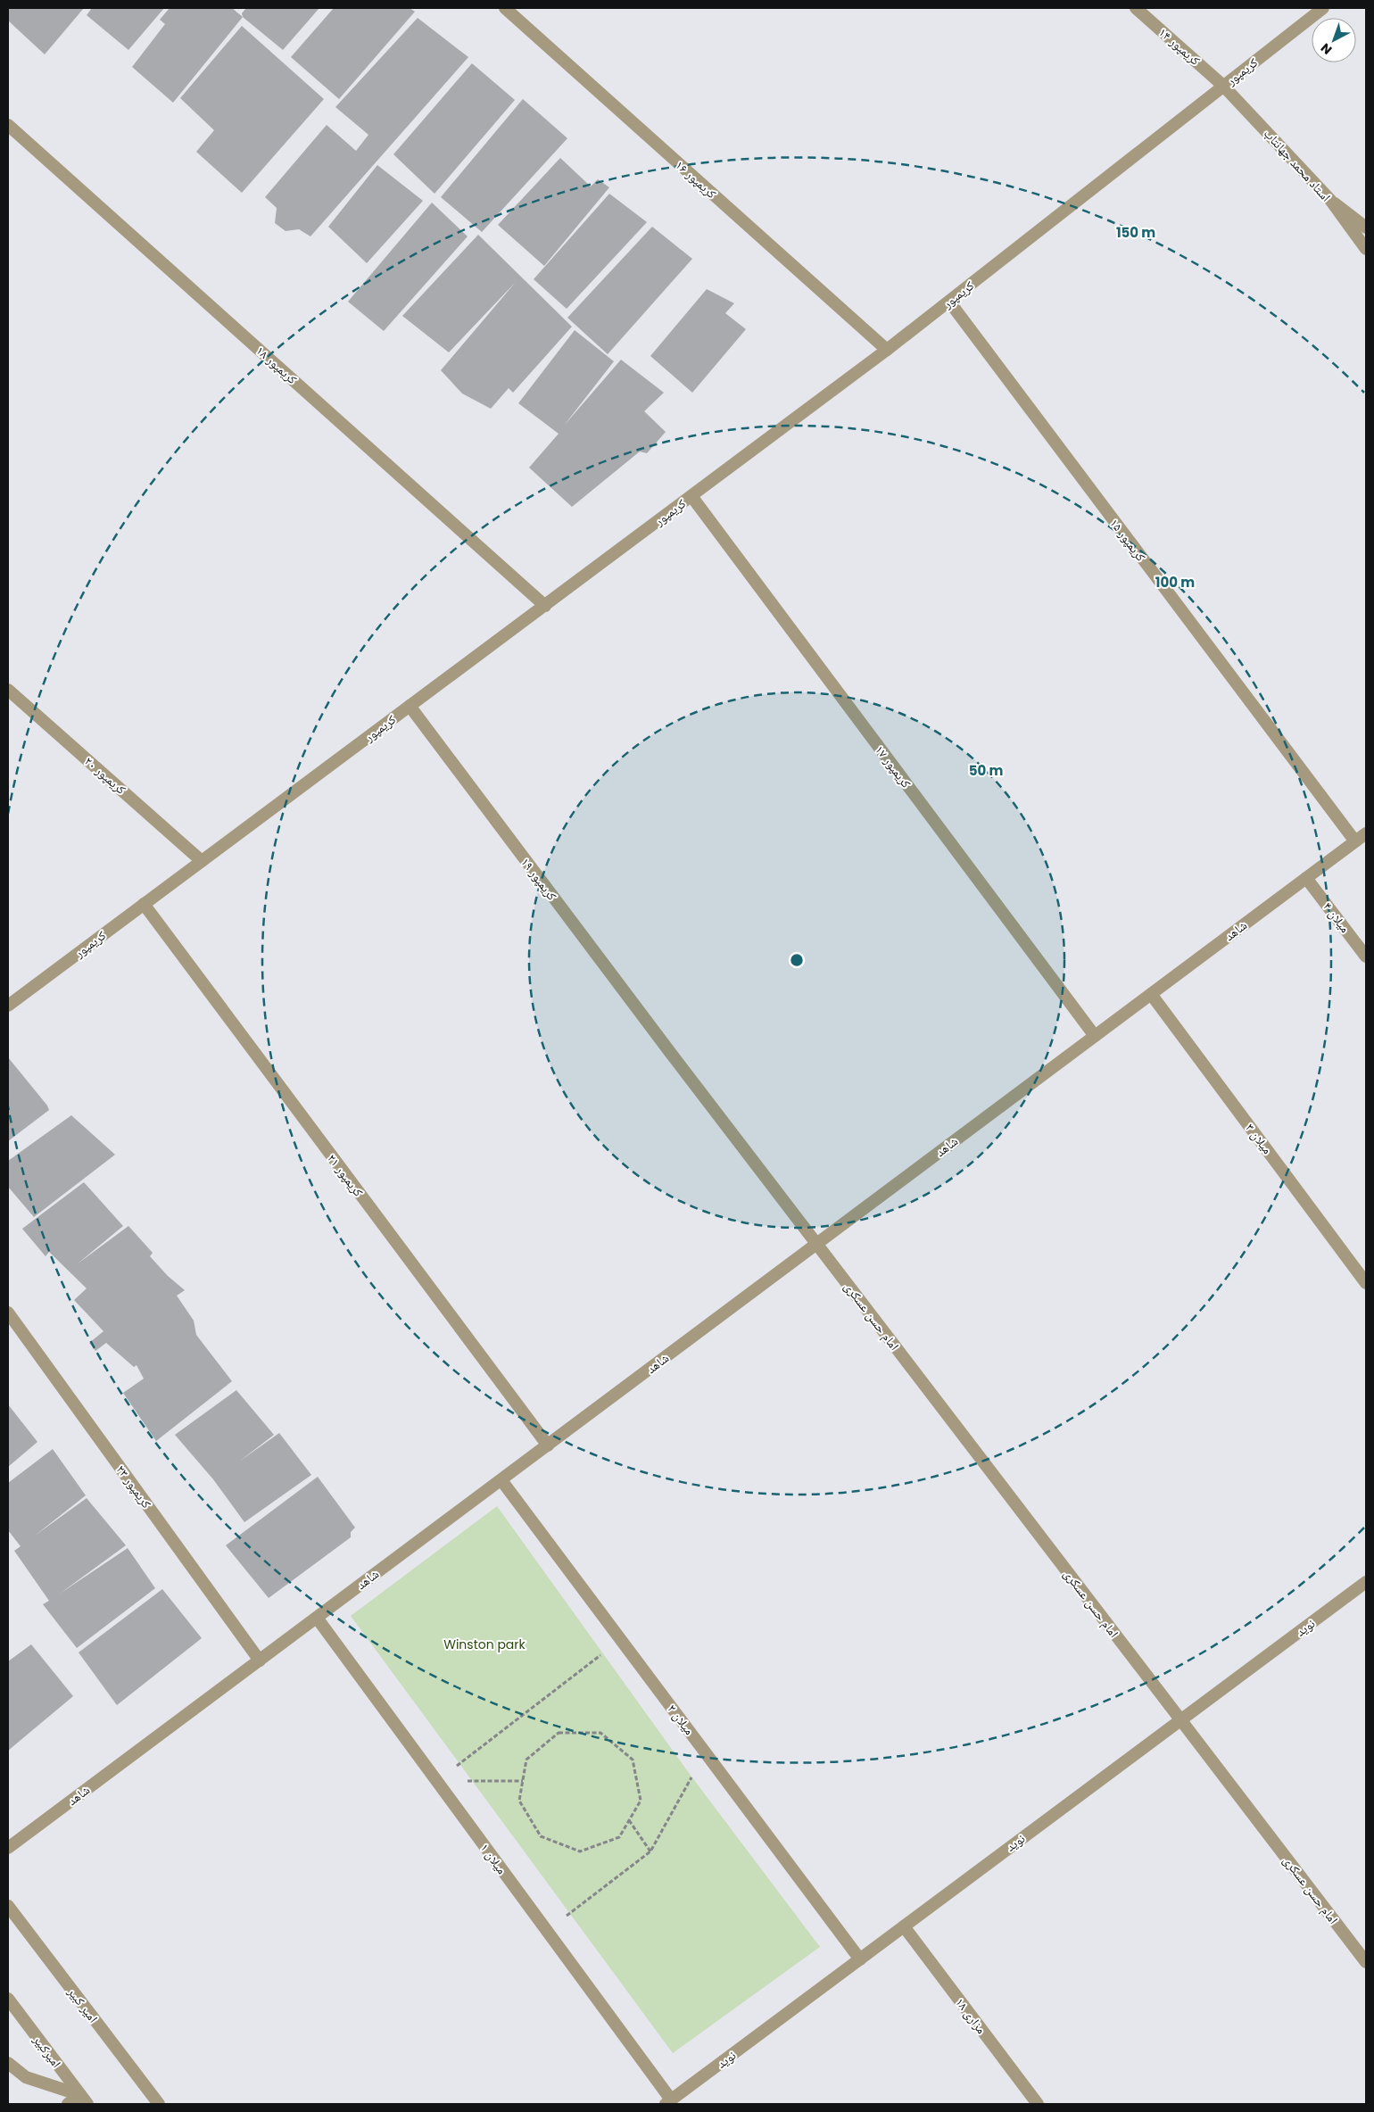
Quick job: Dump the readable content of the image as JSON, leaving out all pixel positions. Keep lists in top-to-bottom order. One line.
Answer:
{"streets":{"street":["کریمپور ۱۴","کریمپور","استاد محمد جهانتاب","کریمپور ۱۶","کریمپور ۱۸","کریمپور ۱۵","کریمپور ۱۷","کریمپور ۲۰","کریمپور ۱۹","میلان ۴","شاهد","میلان ۳","کریمپور ۲۱","امام حسن عسکری","کریمپور ۲۳","نوید","میلان ۲","میلان ۱","امیر کبیر","مزاری ۱۸","امیرکبیر"]},"crossings":[["کریمپور ۱۴","کریمپور"],["کریمپور ۱۴","استاد محمد جهانتاب"],["کریمپور","استاد محمد جهانتاب"],["کریمپور","کریمپور ۱۶"],["کریمپور","کریمپور ۱۸"],["کریمپور","کریمپور ۱۵"],["کریمپور","کریمپور ۱۷"],["کریمپور","کریمپور ۲۰"],["کریمپور","کریمپور ۱۹"],["کریمپور","کریمپور ۲۱"],["کریمپور ۱۵","شاهد"],["کریمپور ۱۷","شاهد"],["کریمپور ۱۹","شاهد"],["کریمپور ۱۹","امام حسن عسکری"],["میلان ۴","شاهد"],["شاهد","میلان ۳"],["شاهد","کریمپور ۲۱"],["شاهد","امام حسن عسکری"],["شاهد","کریمپور ۲۳"],["شاهد","میلان ۲"],["شاهد","میلان ۱"],["امام حسن عسکری","نوید"],["نوید","میلان ۲"],["نوید","میلان ۱"],["نوید","مزاری ۱۸"]],"parks":["Winston park"],"north":"bottom left","rings":["150 m","100 m","50 m"]}
